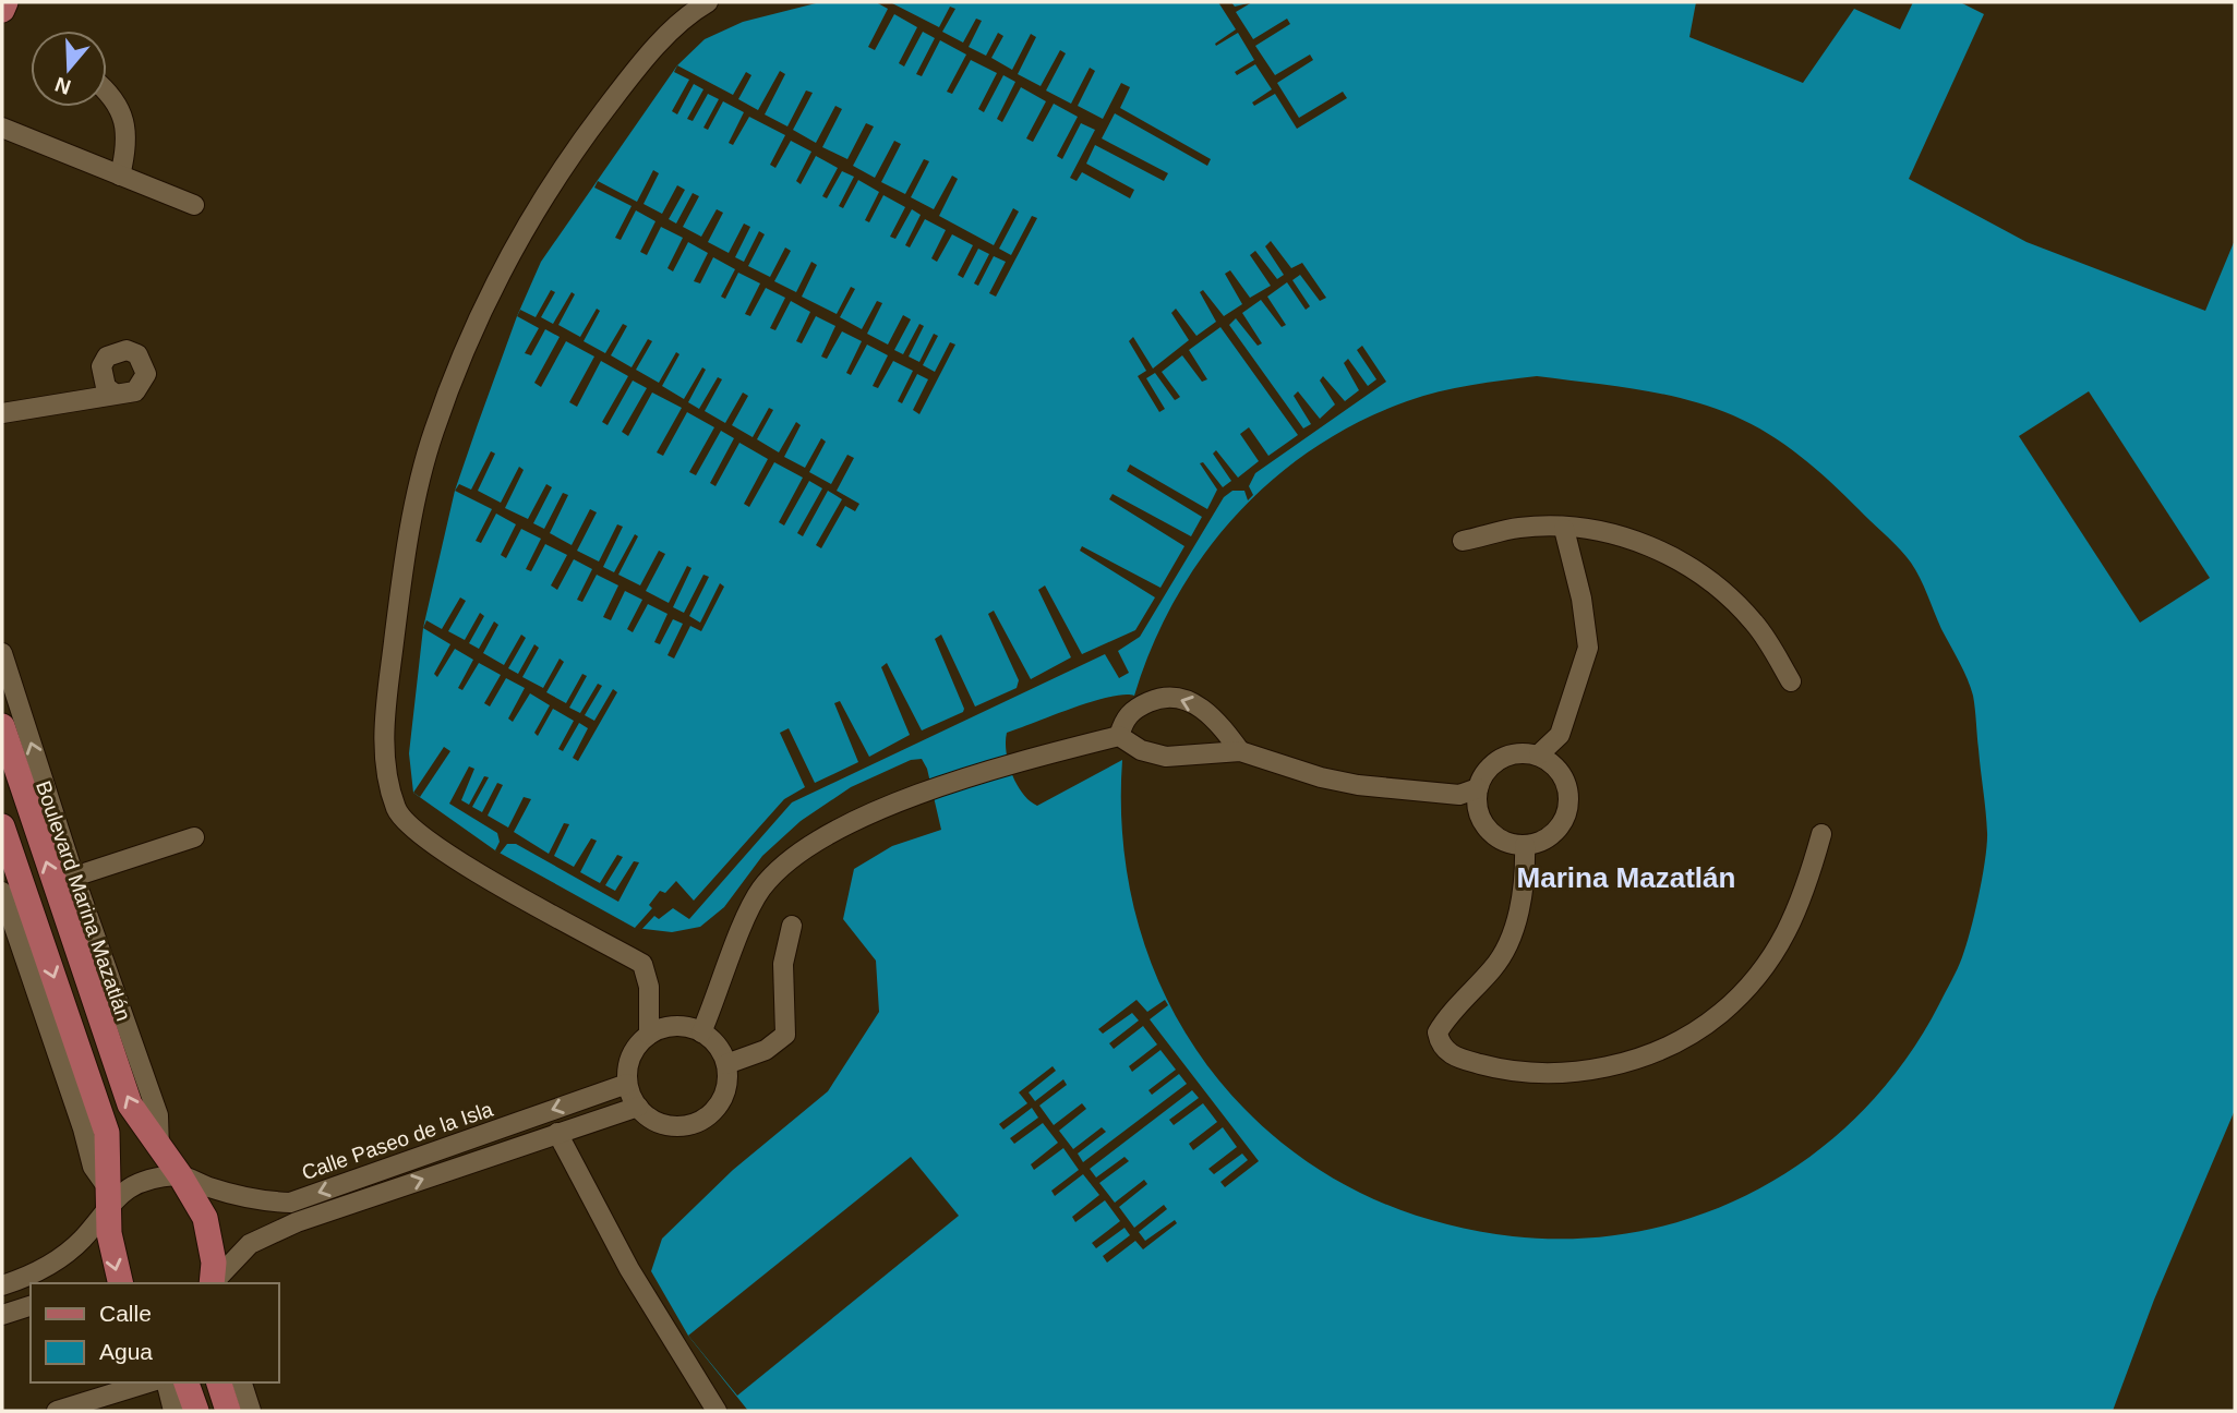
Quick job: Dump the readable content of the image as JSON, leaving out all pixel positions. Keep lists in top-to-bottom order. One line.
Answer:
{"streets":{"main road":["Boulevard Marina Mazatlán"],"street":["Calle Paseo de la Isla"]},"crossings":[["Boulevard Marina Mazatlán","Calle Paseo de la Isla"]],"districts":["Marina Mazatlán"],"legend":["Calle","Agua"],"north":"bottom"}
